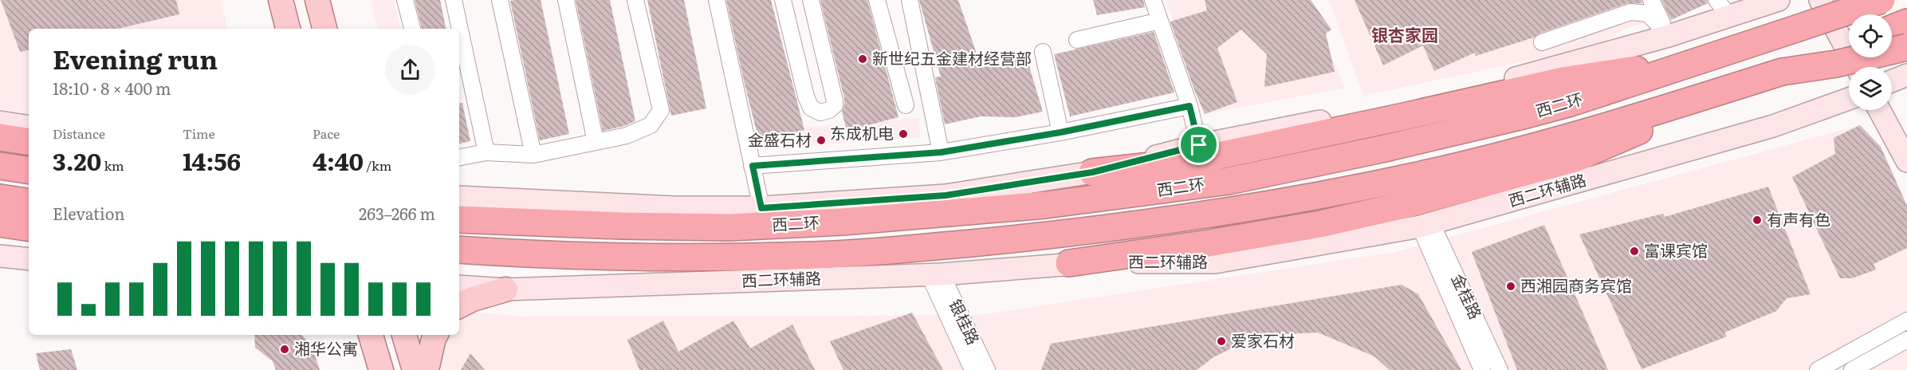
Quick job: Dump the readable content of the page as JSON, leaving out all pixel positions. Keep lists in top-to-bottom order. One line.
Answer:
{"streets":{"highway":["西二环"],"street":["西二环辅路","金桂路","银桂路"]},"crossings":[["西二环辅路","金桂路"],["西二环辅路","银桂路"]],"districts":["银杏家园"],"places":["新世纪五金建材经营部","东成机电","金盛石材","有声有色","富课宾馆","西湘园商务宾馆","爱家石材","湘华公寓"],"page":{"heading":["Evening run","18:10 · 8 × 400 m"],"stats":[["Distance","3.20 km"],["Time","14:56"],["Pace","4:40 /km"]],"chart":["Elevation","263–266 m"]}}
